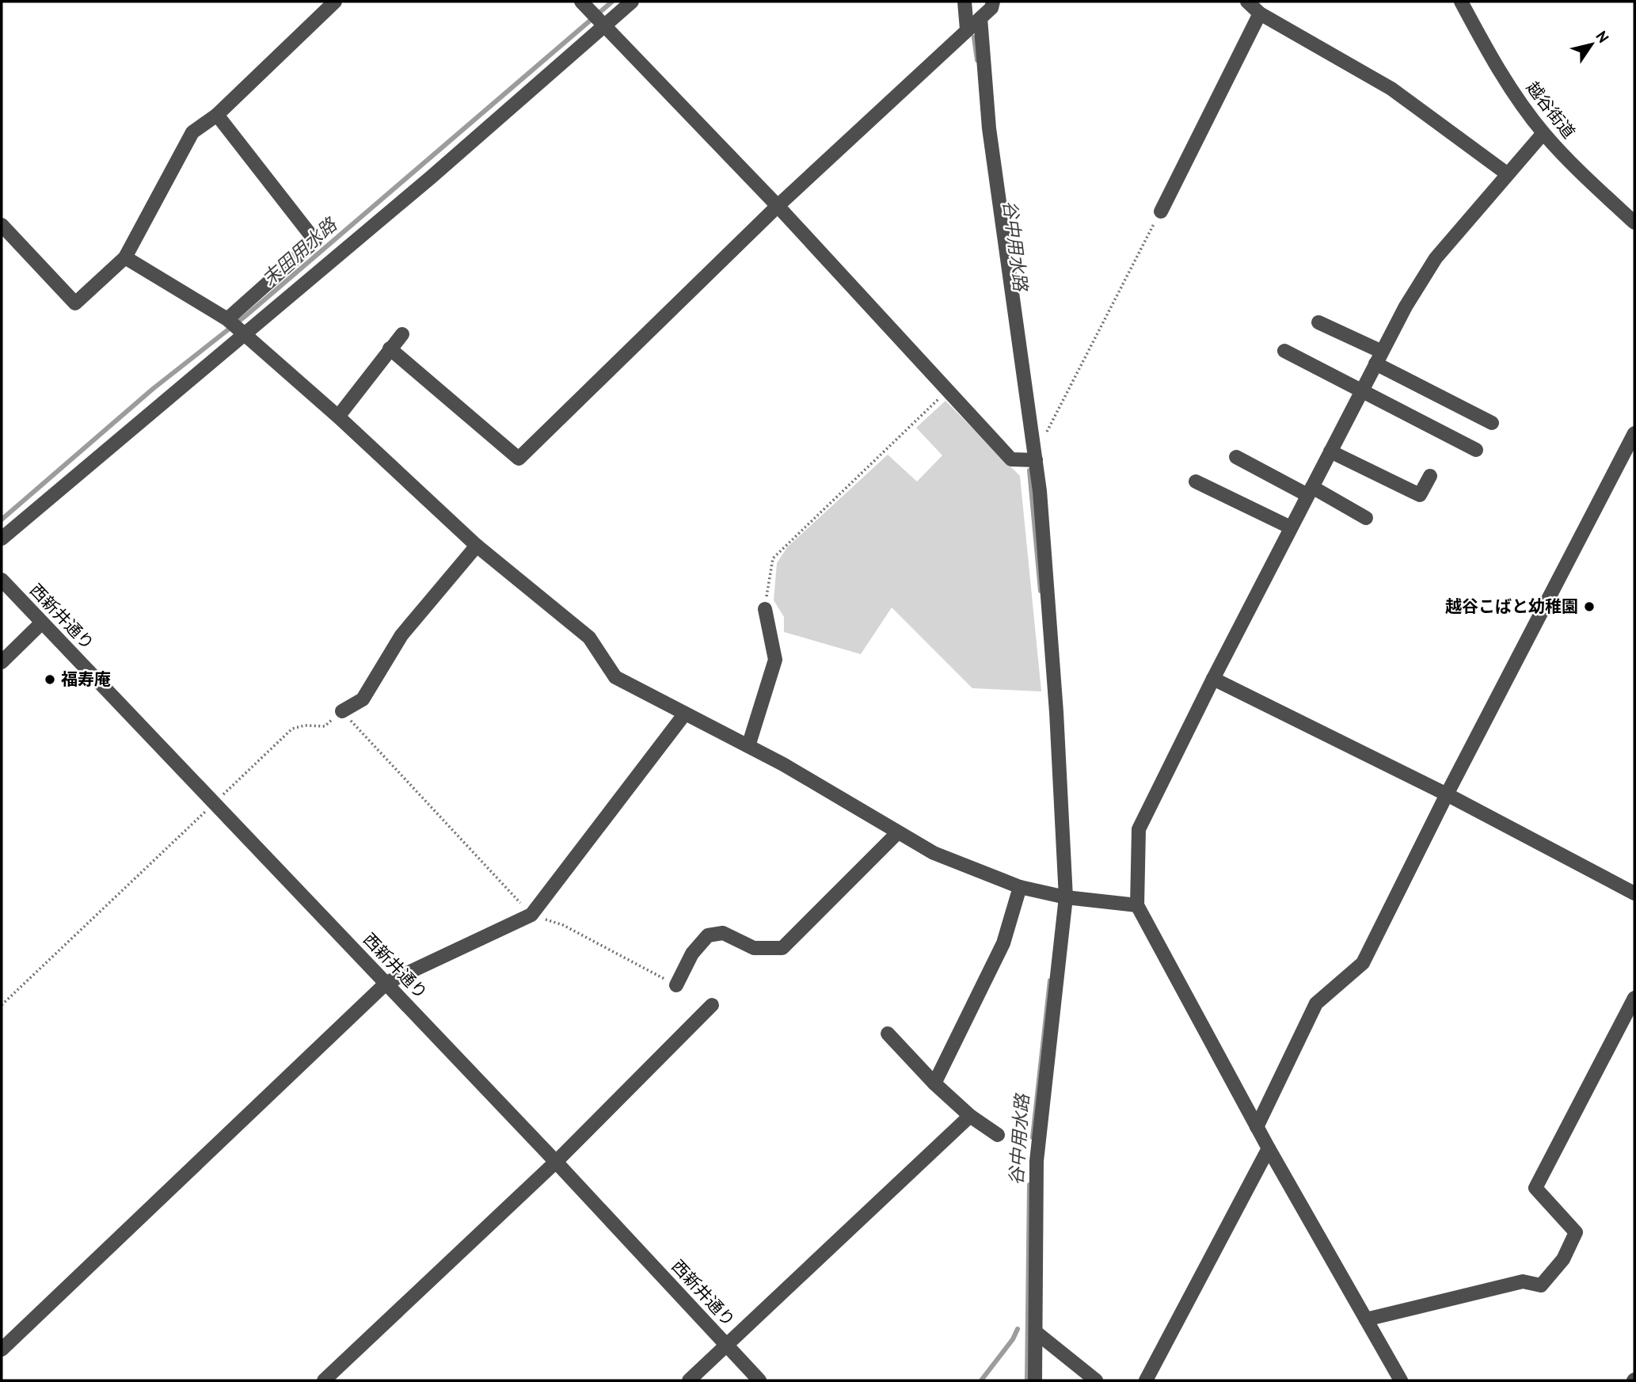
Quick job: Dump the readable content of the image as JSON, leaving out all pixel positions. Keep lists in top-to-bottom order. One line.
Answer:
{"streets":{"street":["越谷街道","西新井通り"]},"water":["谷中用水路","末田用水路"],"places":["越谷こばと幼稚園","福寿庵"],"north":"top right"}
